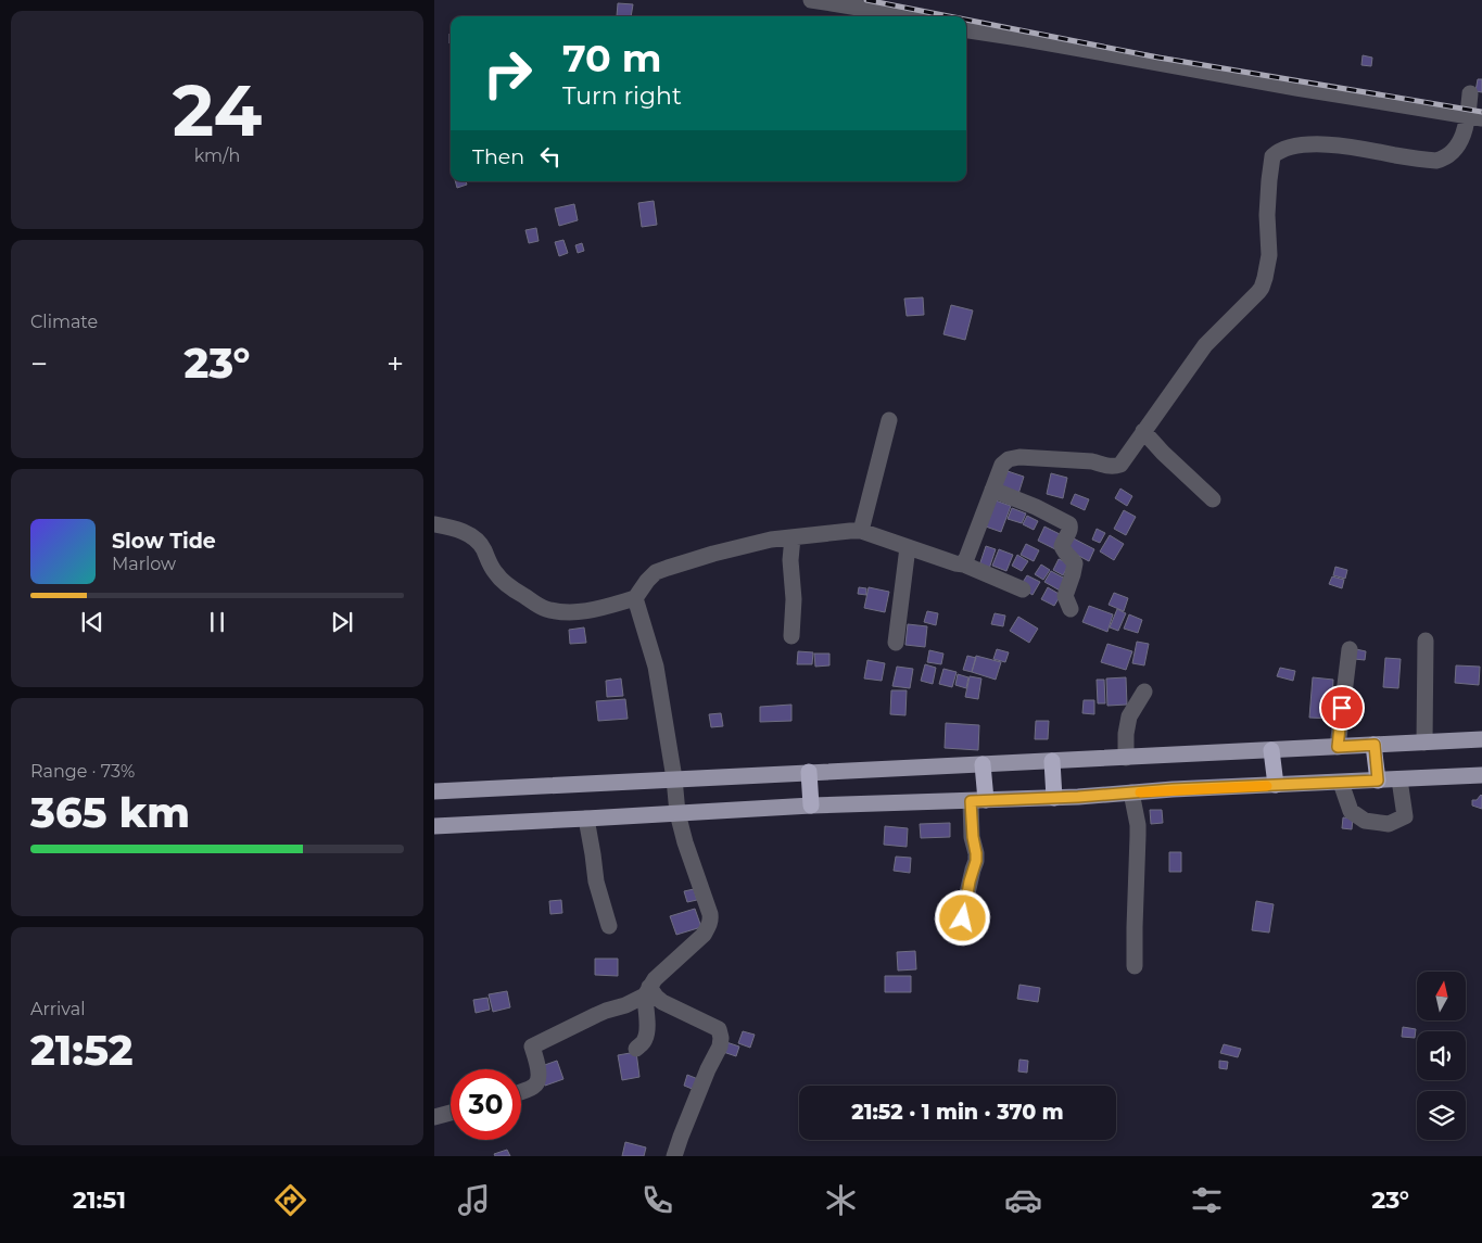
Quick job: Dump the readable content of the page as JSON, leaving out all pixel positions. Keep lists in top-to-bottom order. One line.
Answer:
{"north":"top","page":{"tile":[["24","km/h"],"Climate",["Range · 73%","365 km"],["Arrival","21:52"]],"turn":["70 m","Turn right"],"then":"Then","heat":["−","23°","+"],"song":["Slow Tide","Marlow"],"limit":"30","trip":"21:52 · 1 min · 370 m","tabs":["21:51","23°"]}}
